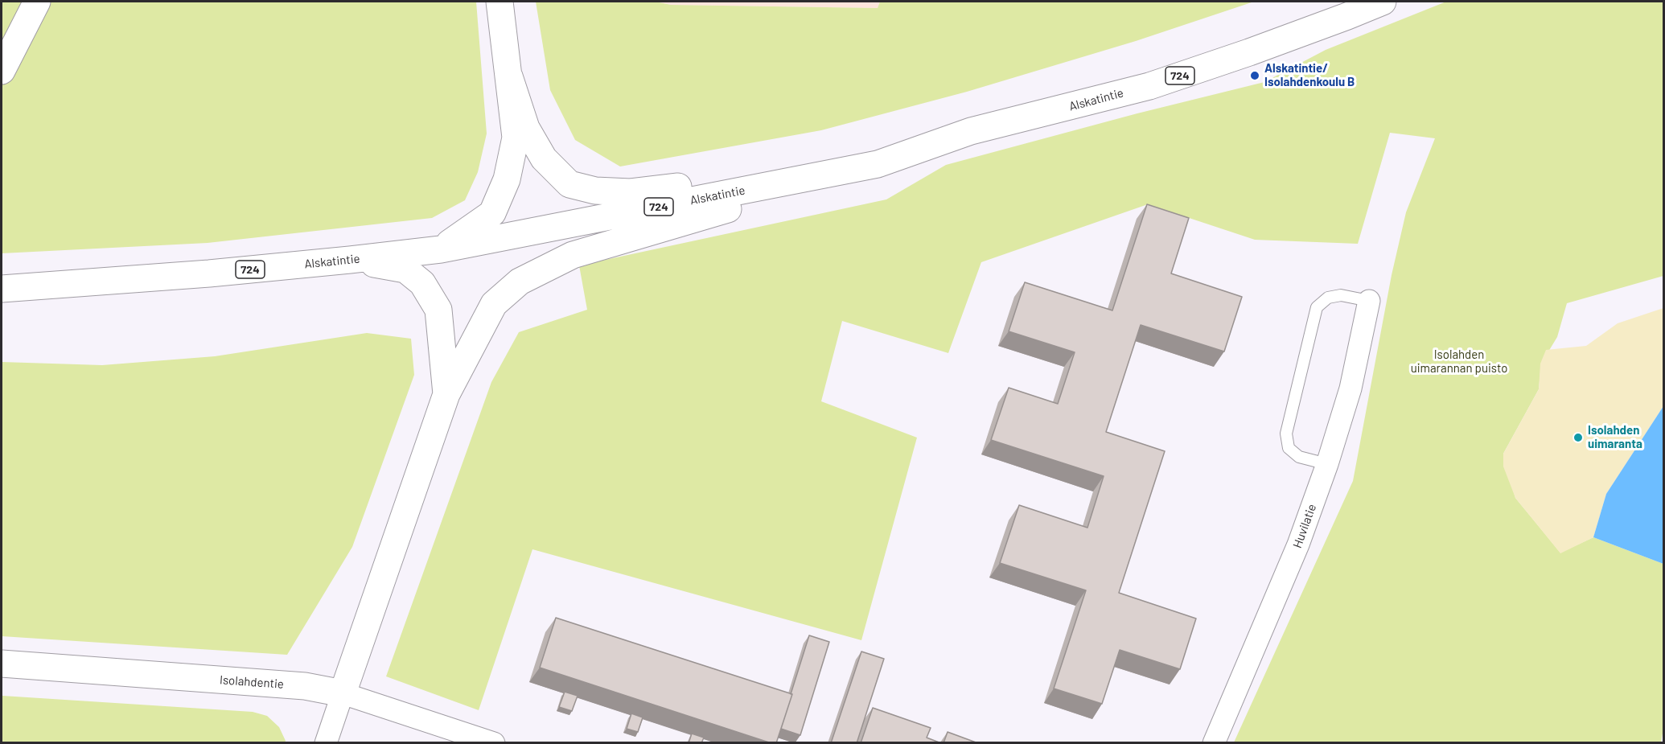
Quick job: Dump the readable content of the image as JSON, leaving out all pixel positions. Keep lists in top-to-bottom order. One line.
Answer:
{"streets":{"main road":["724","Alskatintie","Isolahdentie"],"street":["Huvilatie"]},"parks":["Isolahden uimarannan puisto"],"places":["Alskatintie/ Isolahdenkoulu B","Isolahden uimaranta"]}
